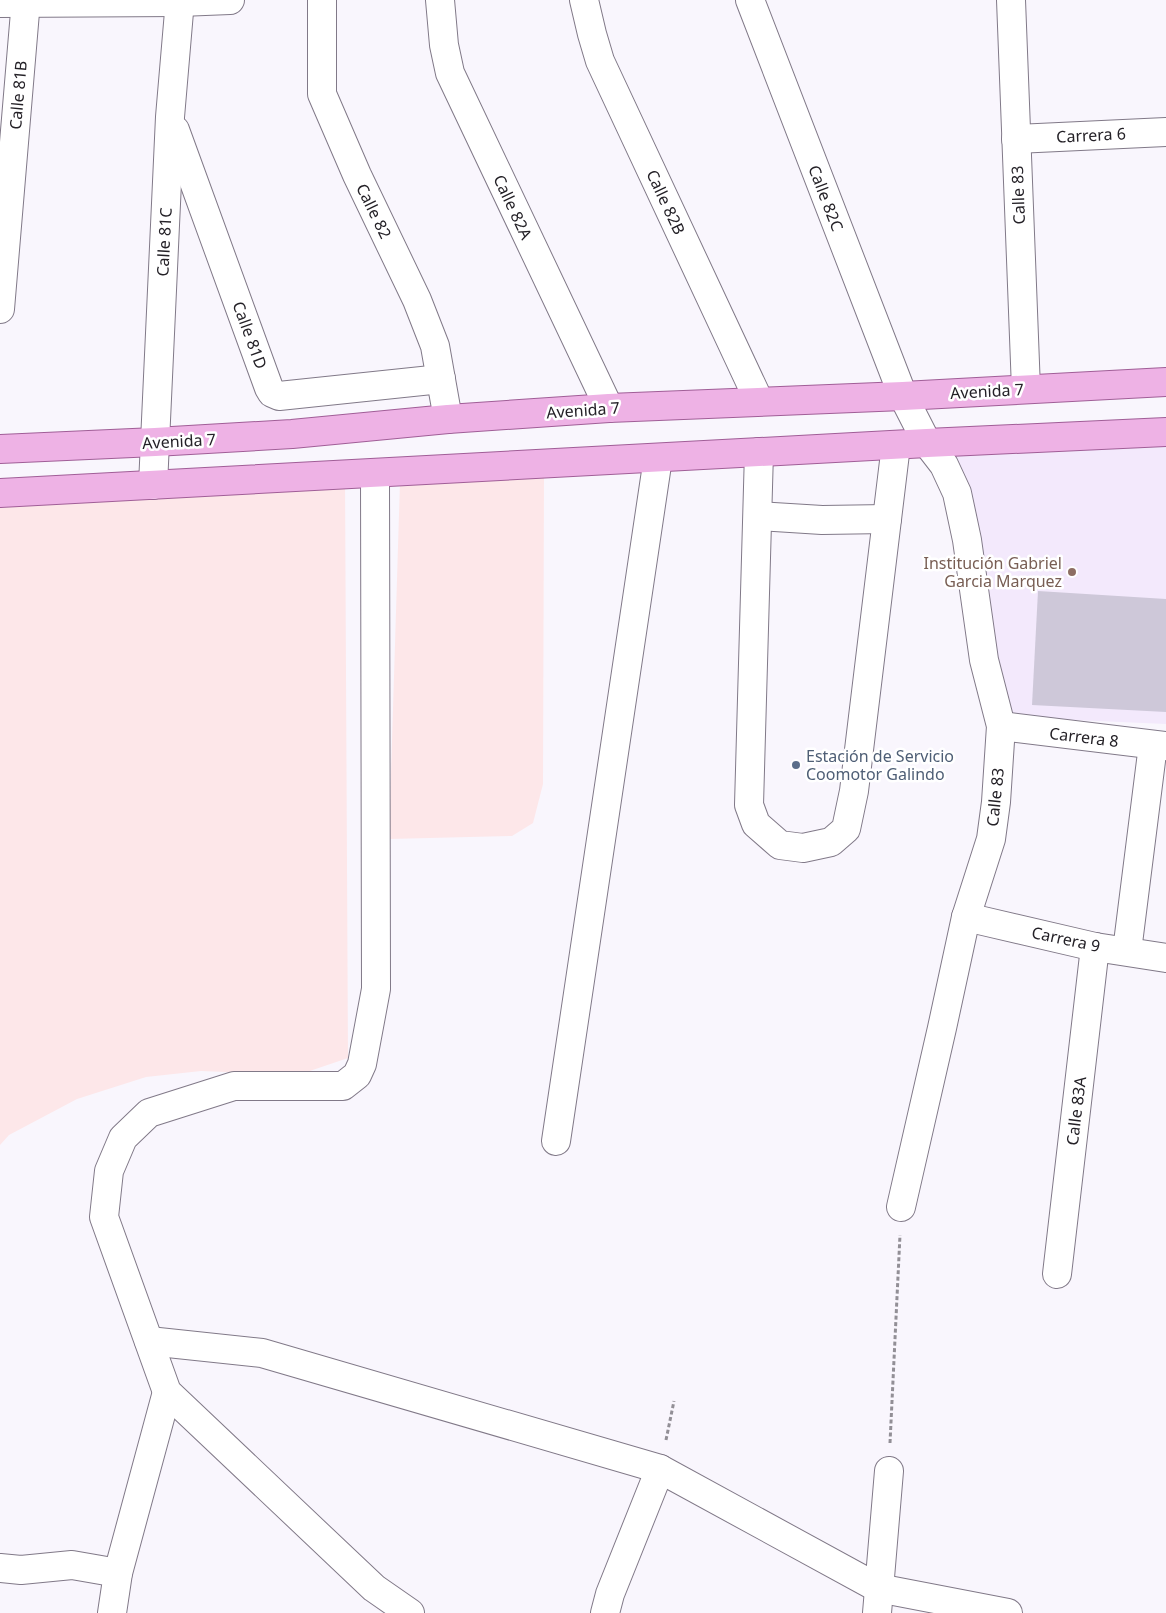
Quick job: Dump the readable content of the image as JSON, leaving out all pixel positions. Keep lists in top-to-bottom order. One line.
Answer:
{"streets":{"main road":["Avenida 7"],"street":["Calle 81B","Carrera 6","Calle 83","Calle 82C","Calle 82B","Calle 82A","Calle 82","Calle 81C","Calle 81D","Carrera 8","Carrera 9","Calle 83A"]},"crossings":[["Carrera 6","Calle 83"],["Calle 83","Calle 82C"],["Calle 83","Avenida 7"],["Calle 83","Carrera 8"],["Calle 83","Carrera 9"],["Calle 82C","Avenida 7"],["Calle 82B","Avenida 7"],["Calle 82A","Avenida 7"],["Calle 82","Calle 81D"],["Calle 82","Avenida 7"],["Calle 81C","Calle 81D"],["Calle 81C","Avenida 7"],["Carrera 9","Calle 83A"]],"places":["Institución Gabriel Garcia Marquez","Estación de Servicio Coomotor Galindo"]}
